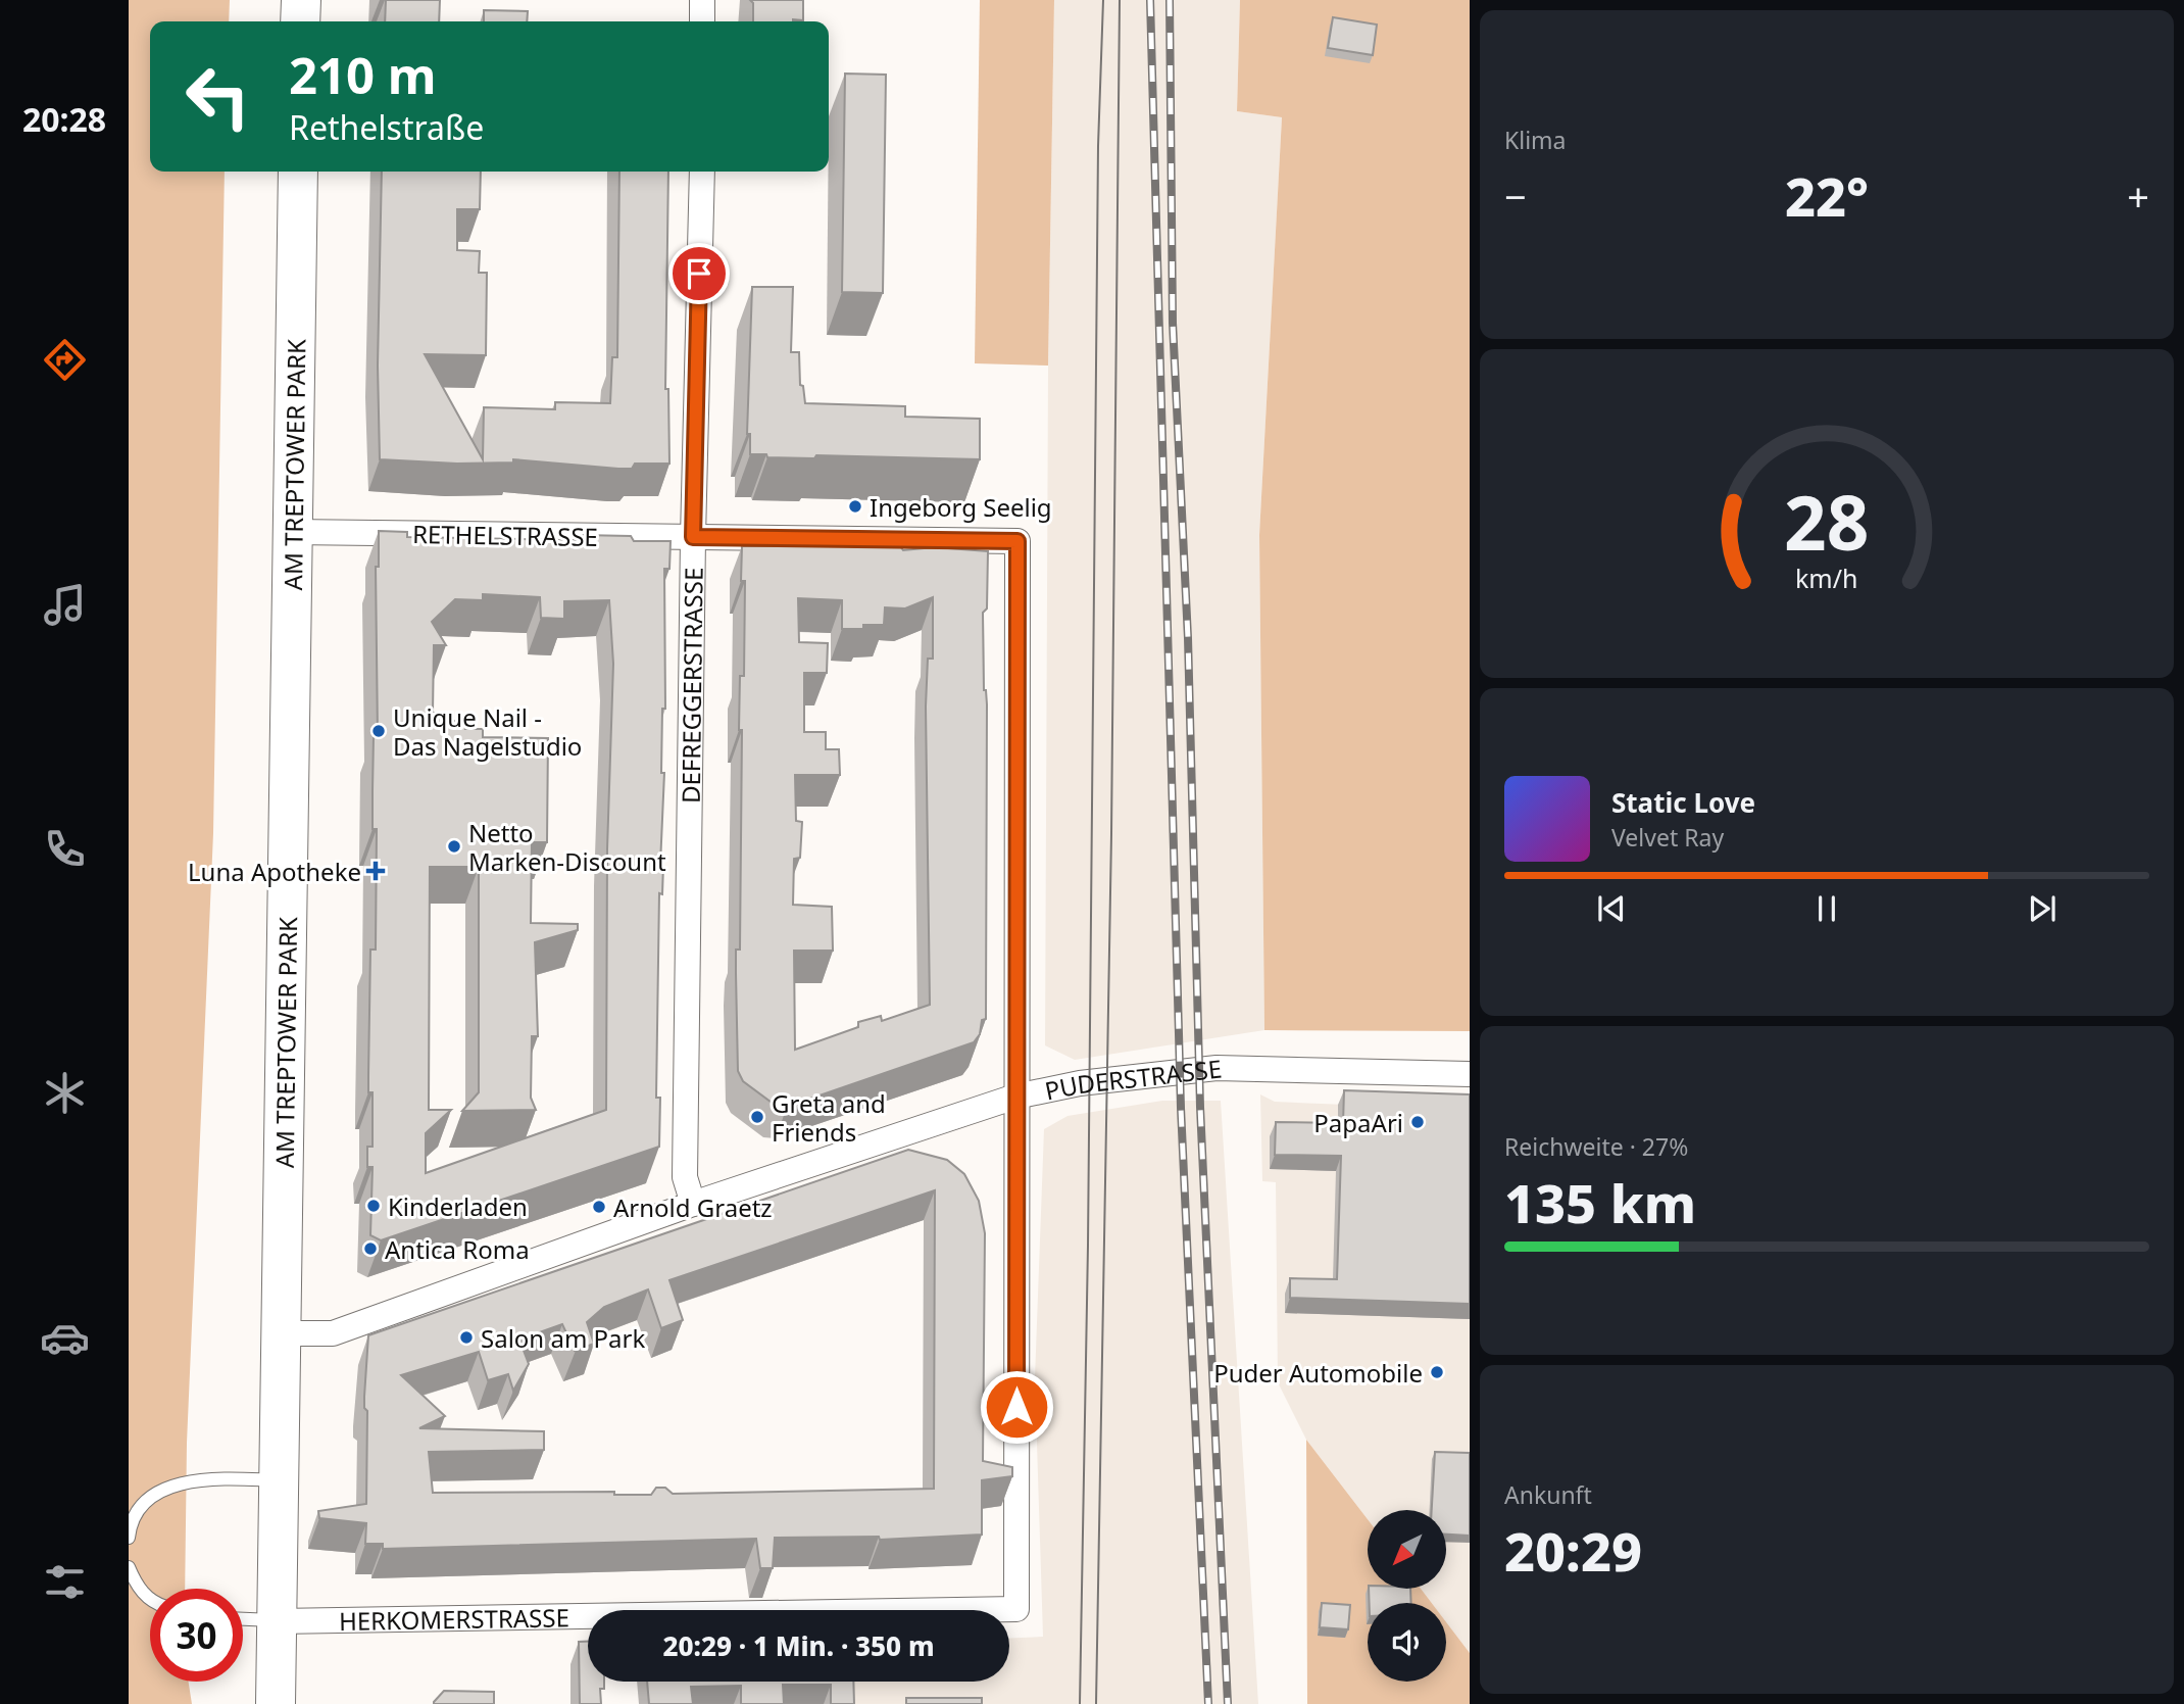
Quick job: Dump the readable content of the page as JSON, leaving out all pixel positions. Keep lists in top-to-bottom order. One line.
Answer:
{"streets":{"main road":["AM TREPTOWER PARK"],"street":["RETHELSTRASSE","DEFREGGERSTRASSE","PUDERSTRASSE","HERKOMERSTRASSE"]},"crossings":[["AM TREPTOWER PARK","RETHELSTRASSE"],["AM TREPTOWER PARK","PUDERSTRASSE"],["AM TREPTOWER PARK","HERKOMERSTRASSE"],["RETHELSTRASSE","DEFREGGERSTRASSE"],["RETHELSTRASSE","PUDERSTRASSE"],["RETHELSTRASSE","HERKOMERSTRASSE"],["DEFREGGERSTRASSE","PUDERSTRASSE"],["PUDERSTRASSE","HERKOMERSTRASSE"]],"places":{"other":["Ingeborg Seelig","Unique Nail - Das Nagelstudio","Netto Marken-Discount","Greta and Friends","PapaAri","Kinderladen","Arnold Graetz","Antica Roma","Salon am Park","Puder Automobile"],"health":["Luna Apotheke"]},"north":"bottom left","page":{"tabs":"20:28","tile":["Klima",["Reichweite · 27%","135 km"],["Ankunft","20:29"]],"turn":["210 m","Rethelstraße"],"heat":["−","22°","+"],"song":["Static Love","Velvet Ray"],"limit":"30","trip":"20:29 · 1 Min. · 350 m","gauge":["28","km/h"]}}
